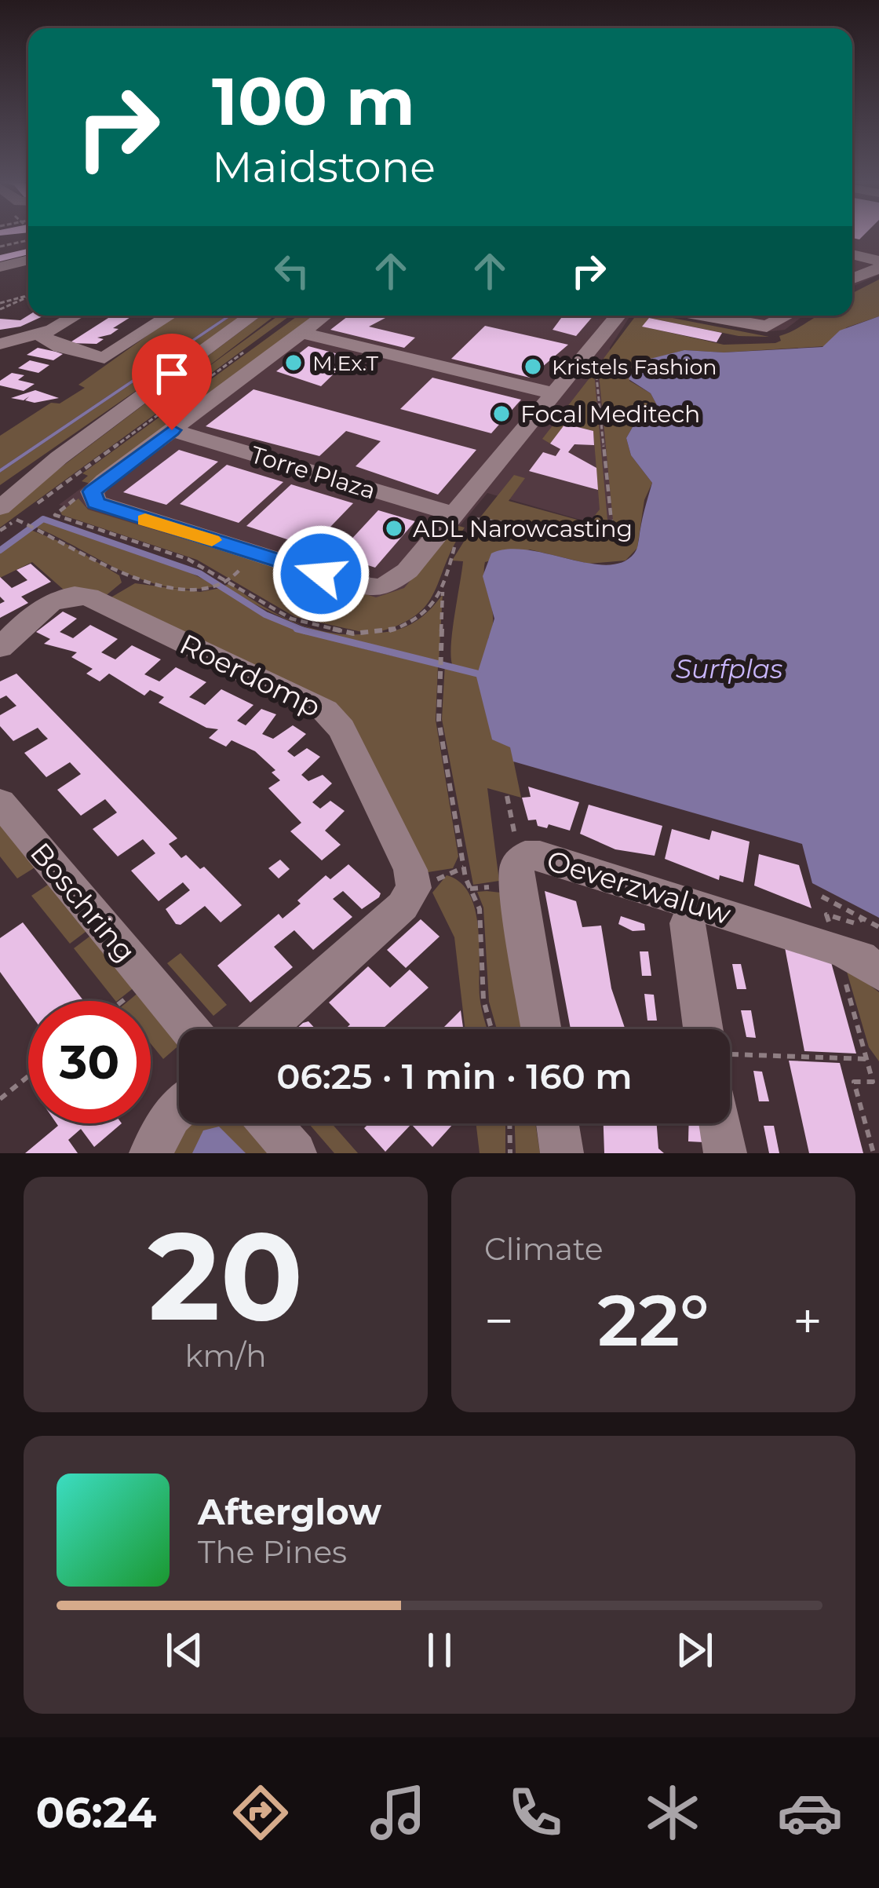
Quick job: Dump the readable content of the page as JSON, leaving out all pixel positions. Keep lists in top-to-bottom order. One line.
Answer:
{"streets":{"street":["Torre Plaza","Roerdomp","Oeverzwaluw","Boschring"]},"water":["Surfplas"],"places":["M.Ex.T","Kristels Fashion","Focal Meditech","ADL Narowcasting"],"page":{"turn":["100 m","Maidstone"],"limit":"30","trip":"06:25 · 1 min · 160 m","tile":[["20","km/h"],"Climate"],"heat":["−","22°","+"],"song":["Afterglow","The Pines"],"tabs":"06:24"}}
